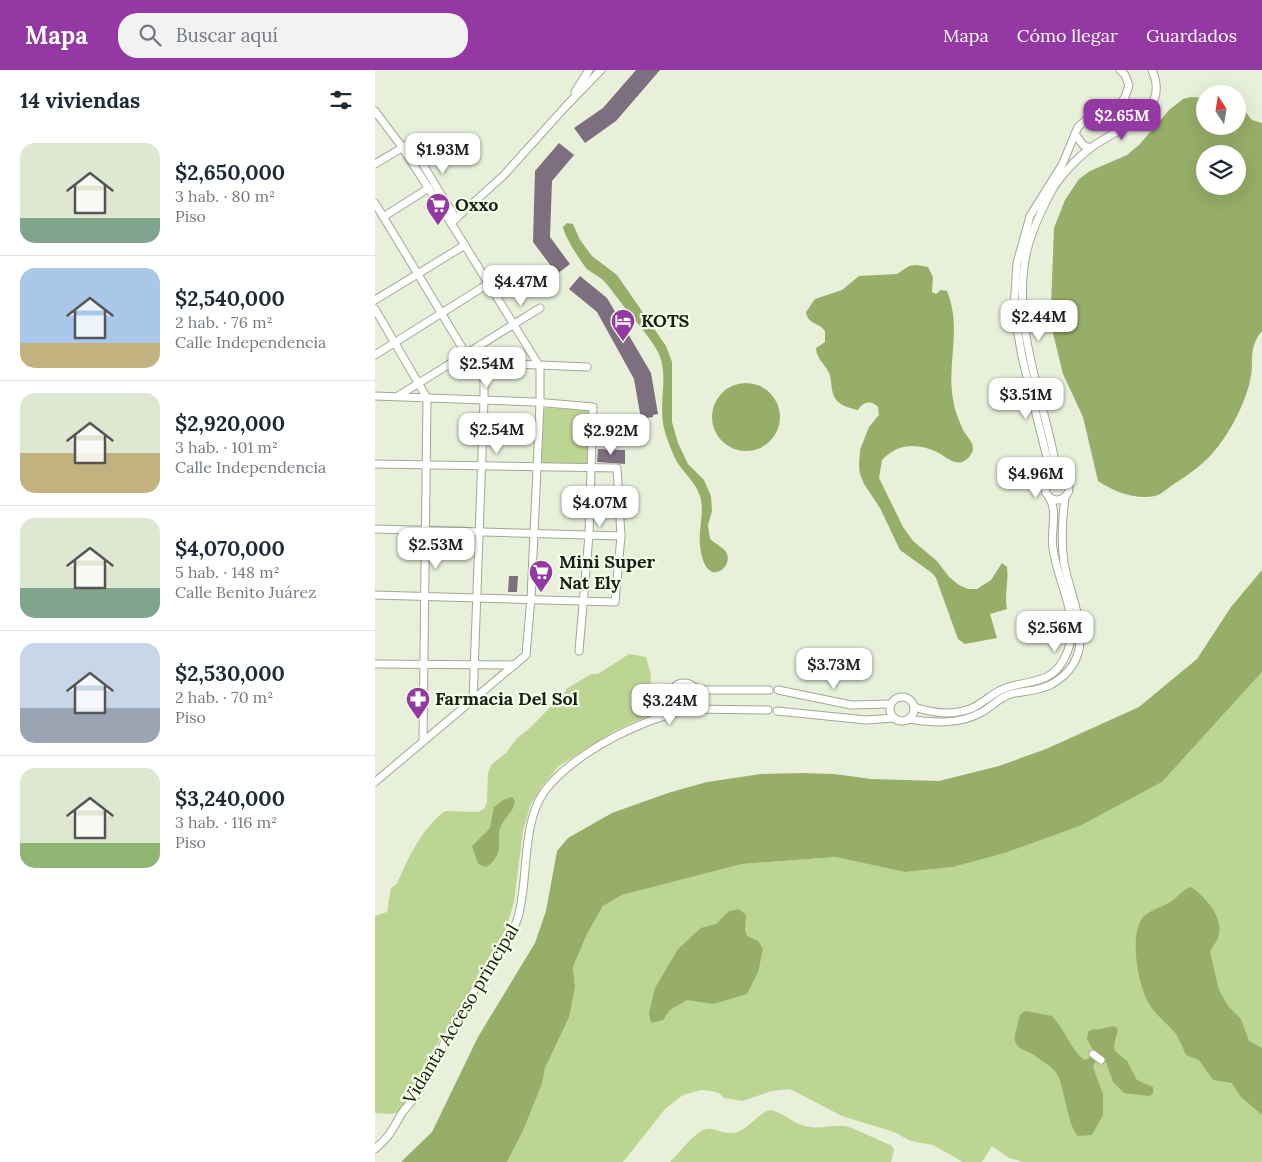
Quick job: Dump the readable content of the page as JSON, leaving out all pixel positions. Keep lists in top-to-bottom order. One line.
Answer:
{"streets":{"street":["Vidanta Acceso principal"]},"places":{"supermarket":["Oxxo","Mini Super Nat Ely"],"hotel":["KOTS"],"pharmacy":["Farmacia Del Sol"]},"north":"top","page":{"header":"Mapa","search":"Buscar aquí","nav":["Mapa","Cómo llegar","Guardados"],"heading":"14 viviendas","price":["$2.65M","$1.93M","$4.47M","$2.44M","$2.54M","$3.51M","$2.54M","$2.92M","$4.96M","$4.07M","$2.53M","$2.56M","$3.73M","$3.24M"],"list":[{"name":"$2,650,000","note":"3 hab. · 80 m² · Piso"},{"name":"$2,540,000","note":"2 hab. · 76 m² · Calle Independencia"},{"name":"$2,920,000","note":"3 hab. · 101 m² · Calle Independencia"},{"name":"$4,070,000","note":"5 hab. · 148 m² · Calle Benito Juárez"},{"name":"$2,530,000","note":"2 hab. · 70 m² · Piso"},{"name":"$3,240,000","note":"3 hab. · 116 m² · Piso"}]}}
